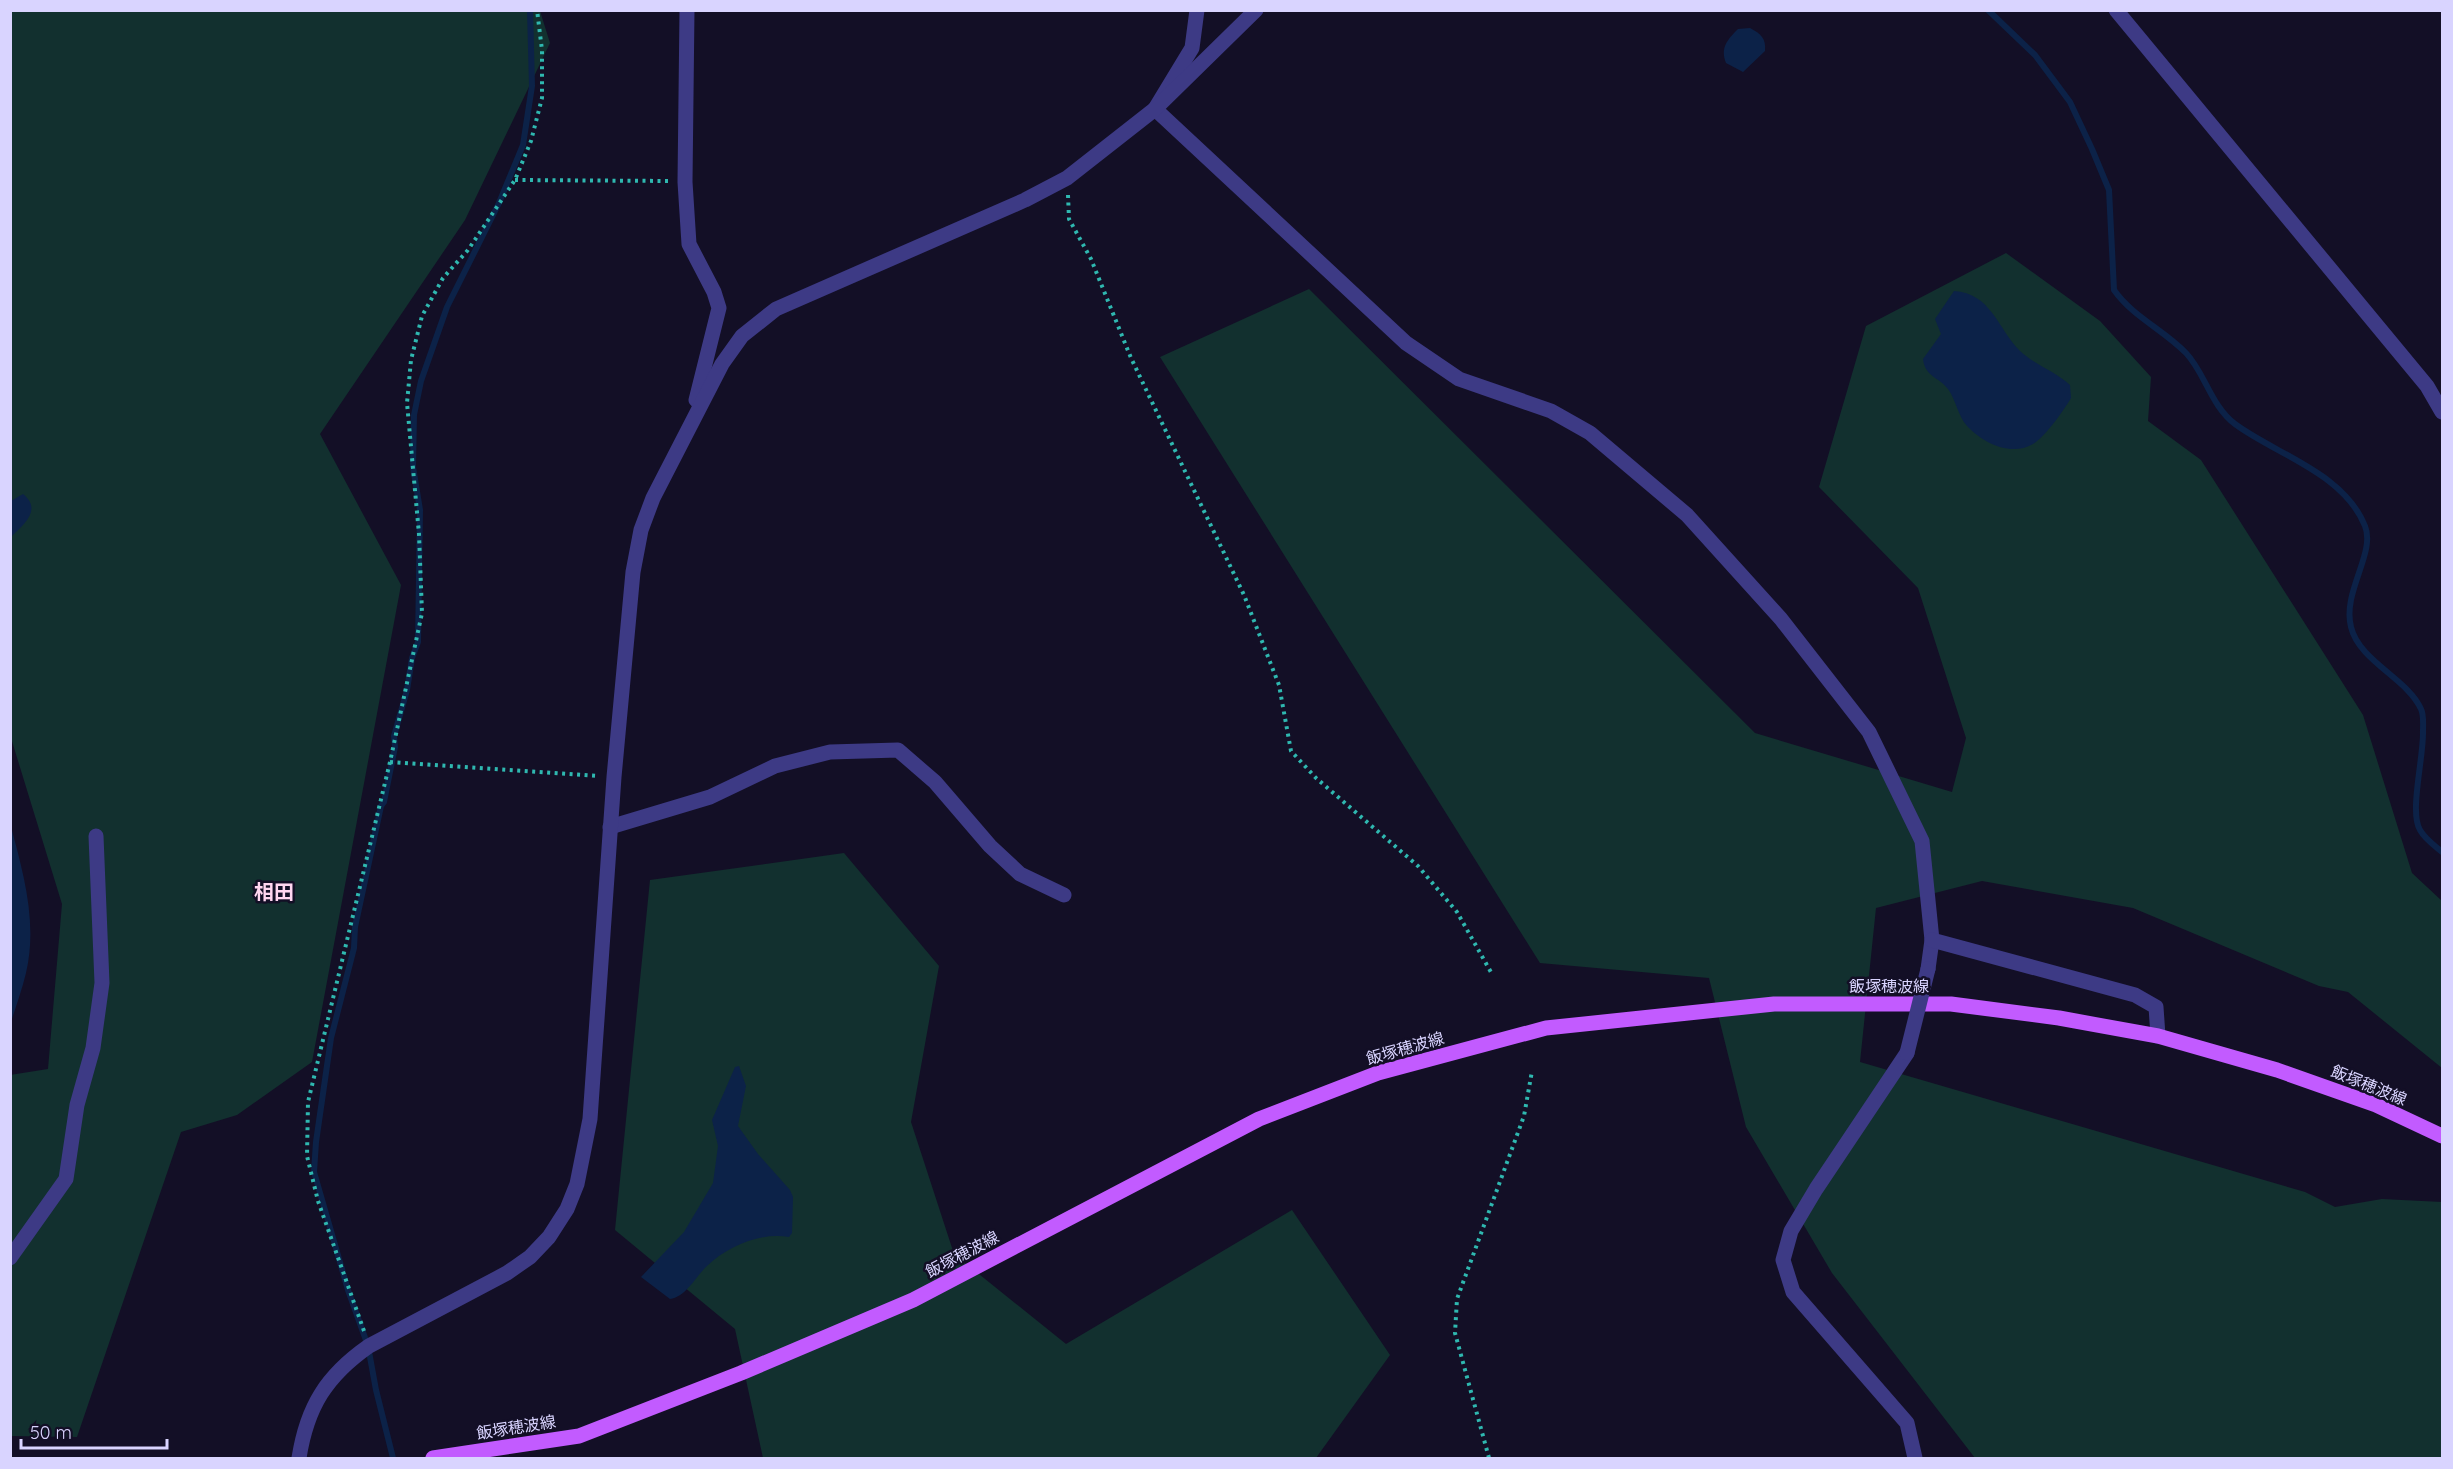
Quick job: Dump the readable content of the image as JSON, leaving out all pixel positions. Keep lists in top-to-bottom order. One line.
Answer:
{"streets":{"main road":["飯塚穂波線"]},"districts":["相田"],"scale_bar":"50 m"}
